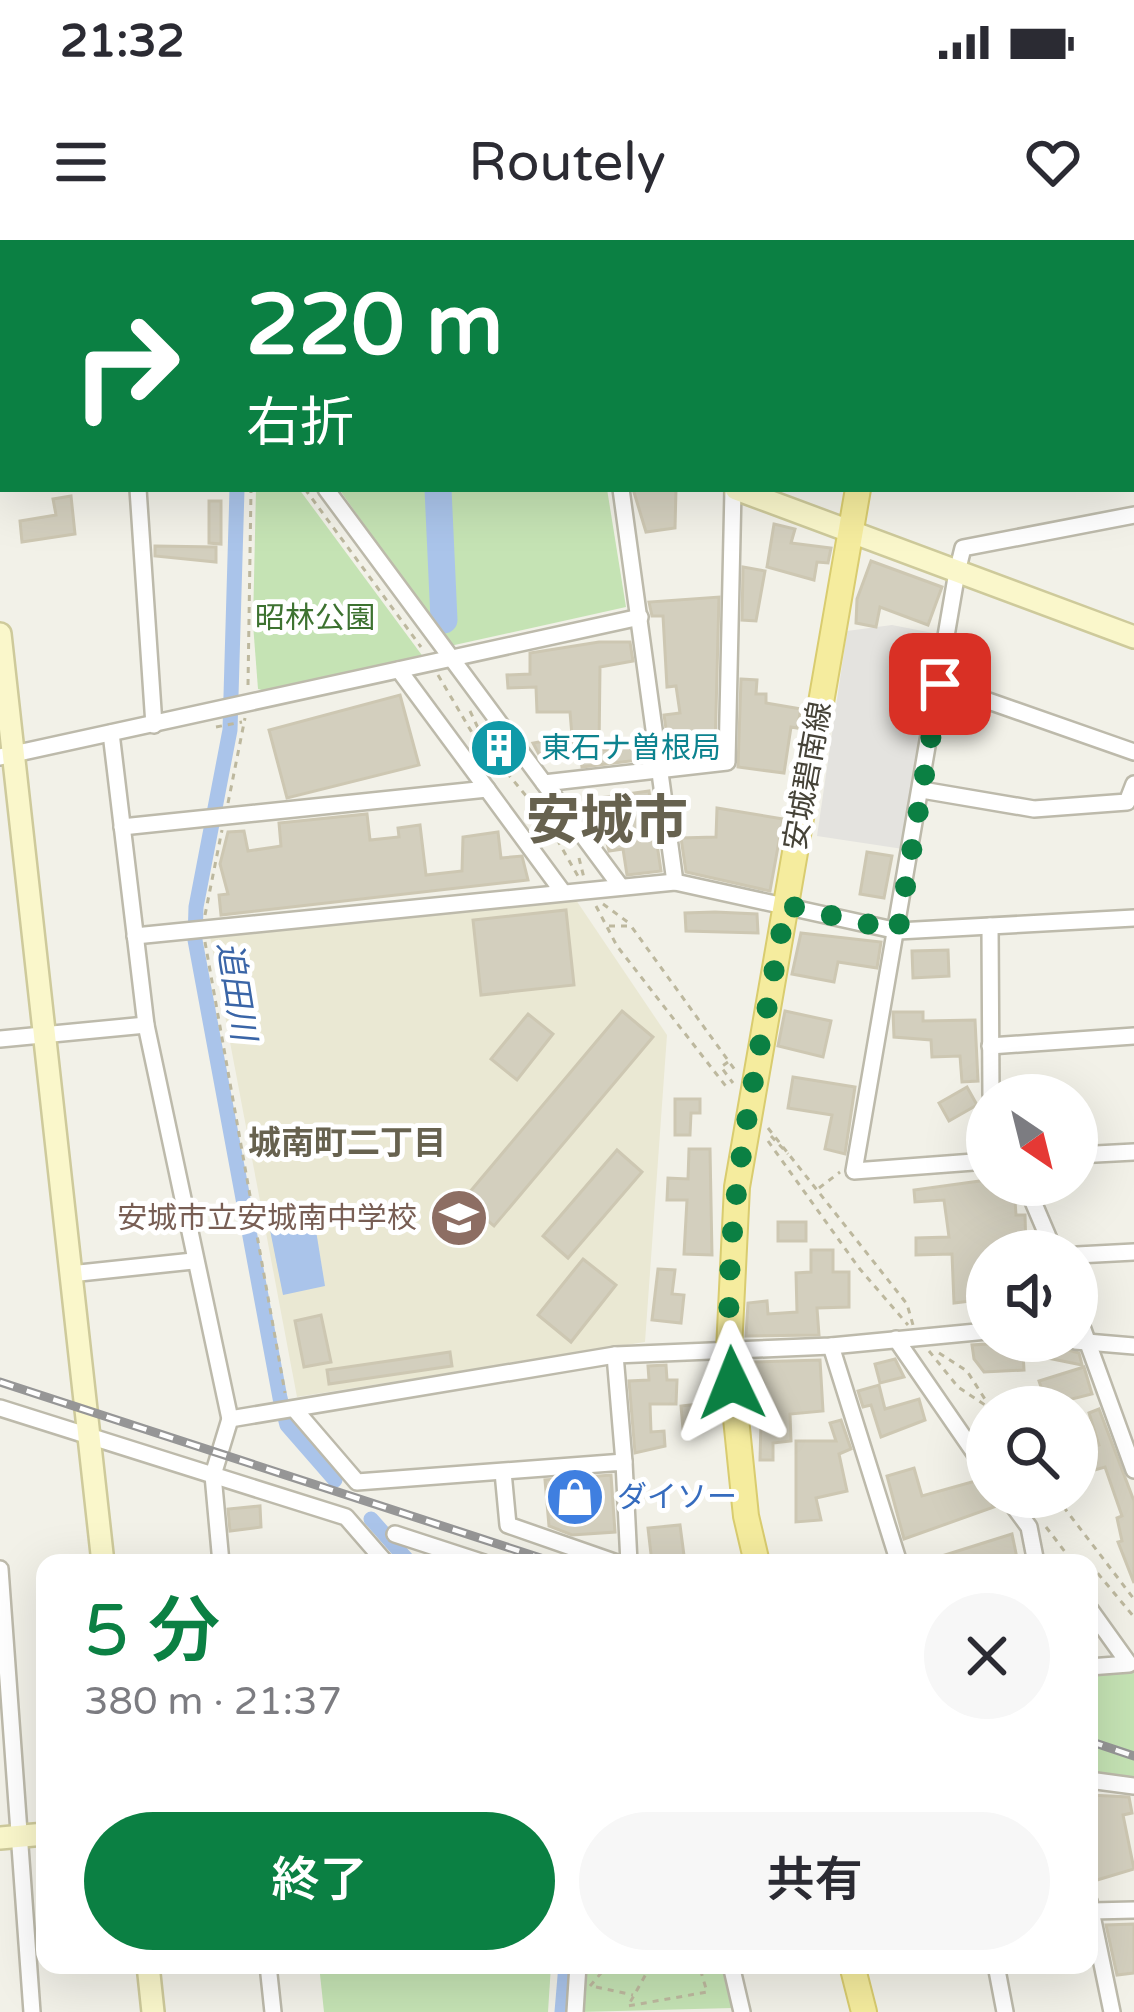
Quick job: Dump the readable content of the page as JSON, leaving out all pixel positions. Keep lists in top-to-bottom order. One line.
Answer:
{"streets":{"main road":["安城碧南線"]},"districts":["安城市","城南町二丁目"],"water":["追田川"],"parks":["昭林公園"],"places":{"building":["東石ナ曽根局"],"school or university":["安城市立安城南中学校"],"shop":["ダイソー"]},"north":"bottom right","page":{"status":"21:32","header":"Routely","turn":["220 m","右折"],"heading":["5 分","380 m · 21:37"],"buttons":["終了","共有"]}}
